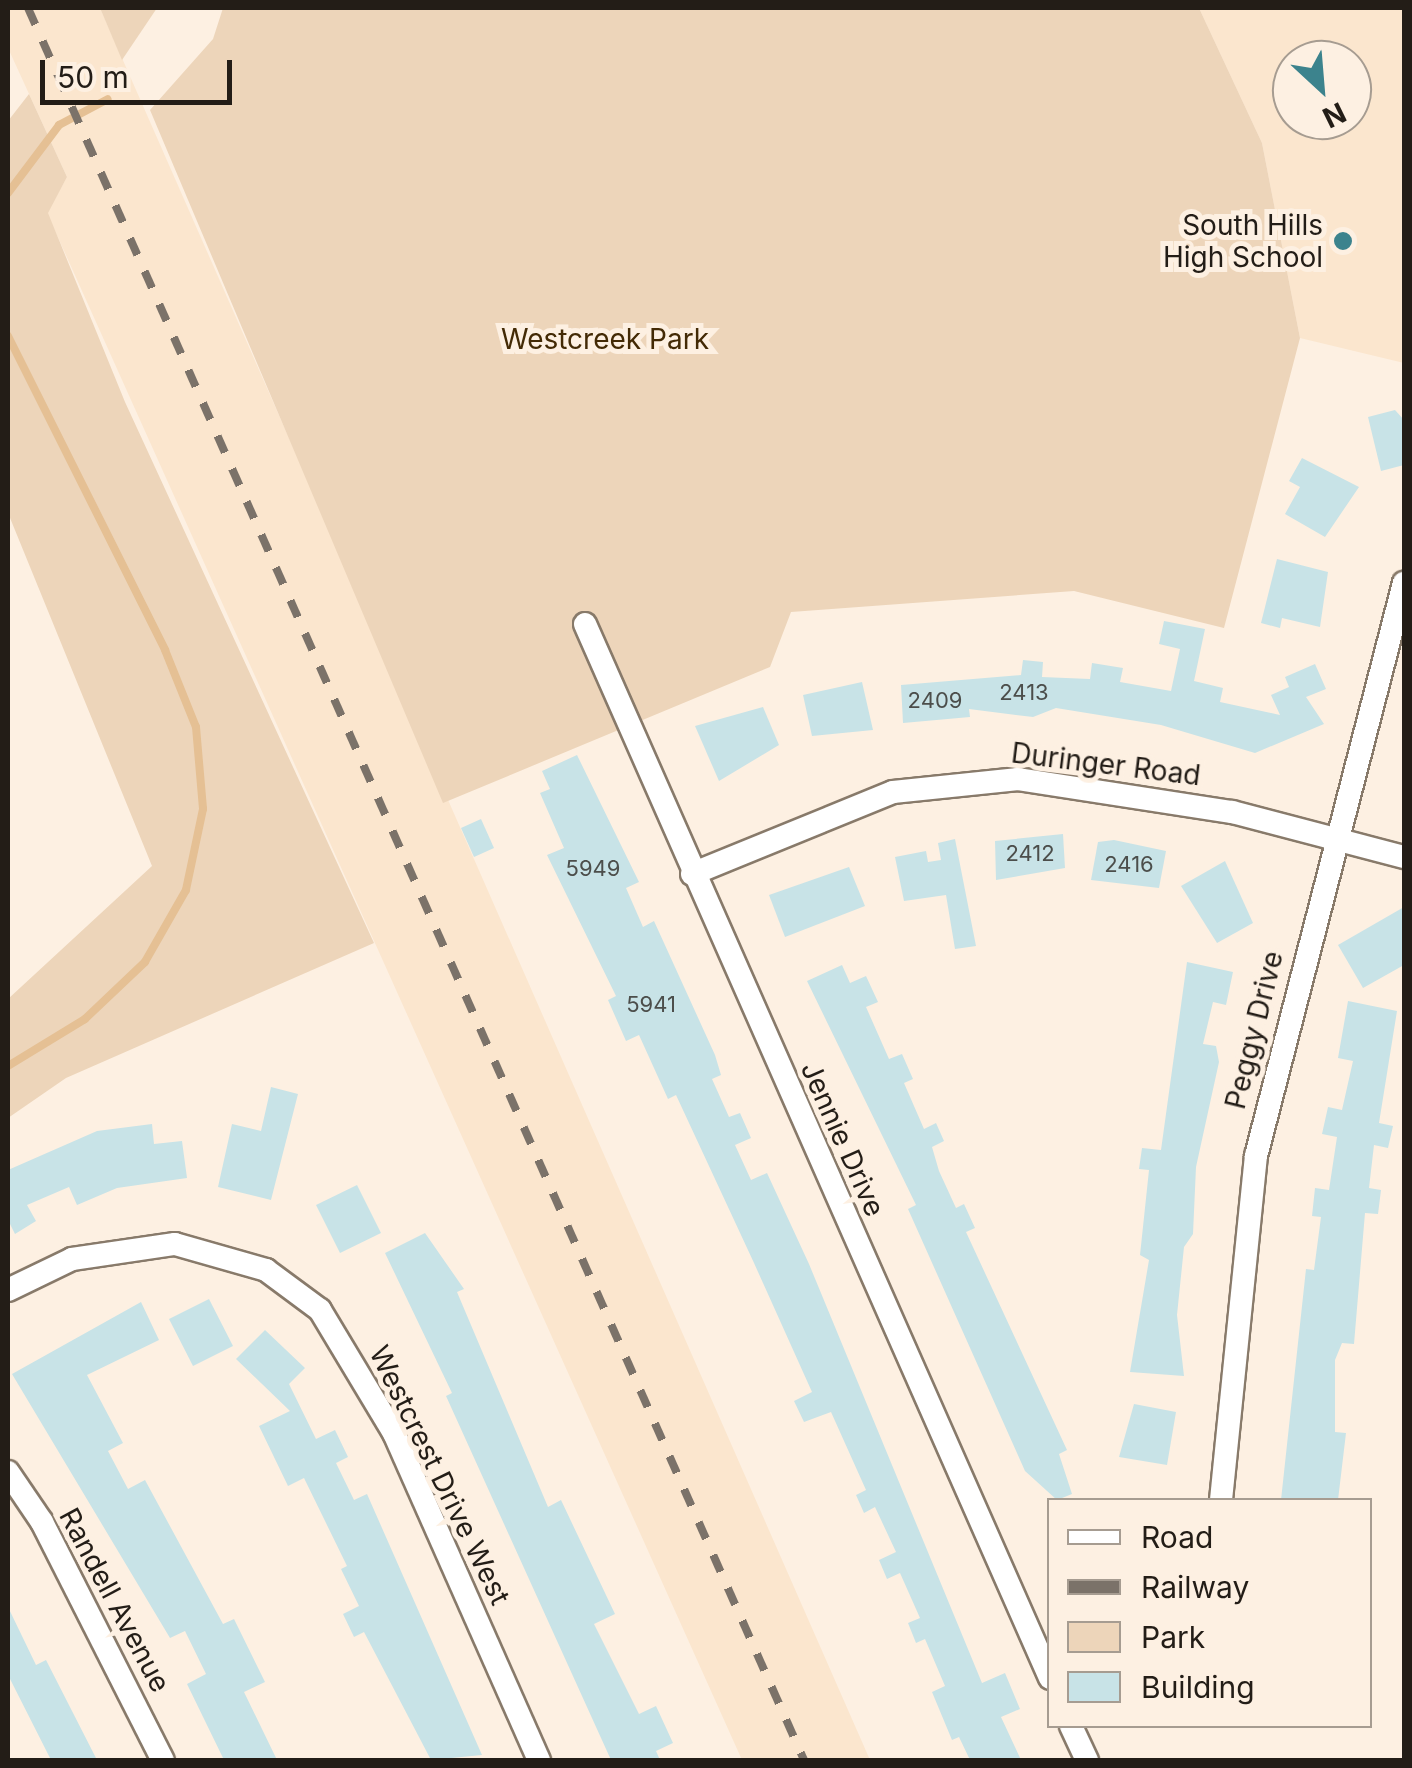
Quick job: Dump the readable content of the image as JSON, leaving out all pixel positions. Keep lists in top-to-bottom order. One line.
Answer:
{"streets":{"street":["Duringer Road","Peggy Drive","Jennie Drive","Westcrest Drive West","Randell Avenue"]},"crossings":[["Duringer Road","Peggy Drive"],["Duringer Road","Jennie Drive"]],"parks":["Westcreek Park"],"places":["South Hills High School"],"house_numbers":["2413","2409","2412","2416","5949","5941"],"legend":["Road","Railway","Park","Building"],"scale_bar":"50 m","north":"bottom right"}
